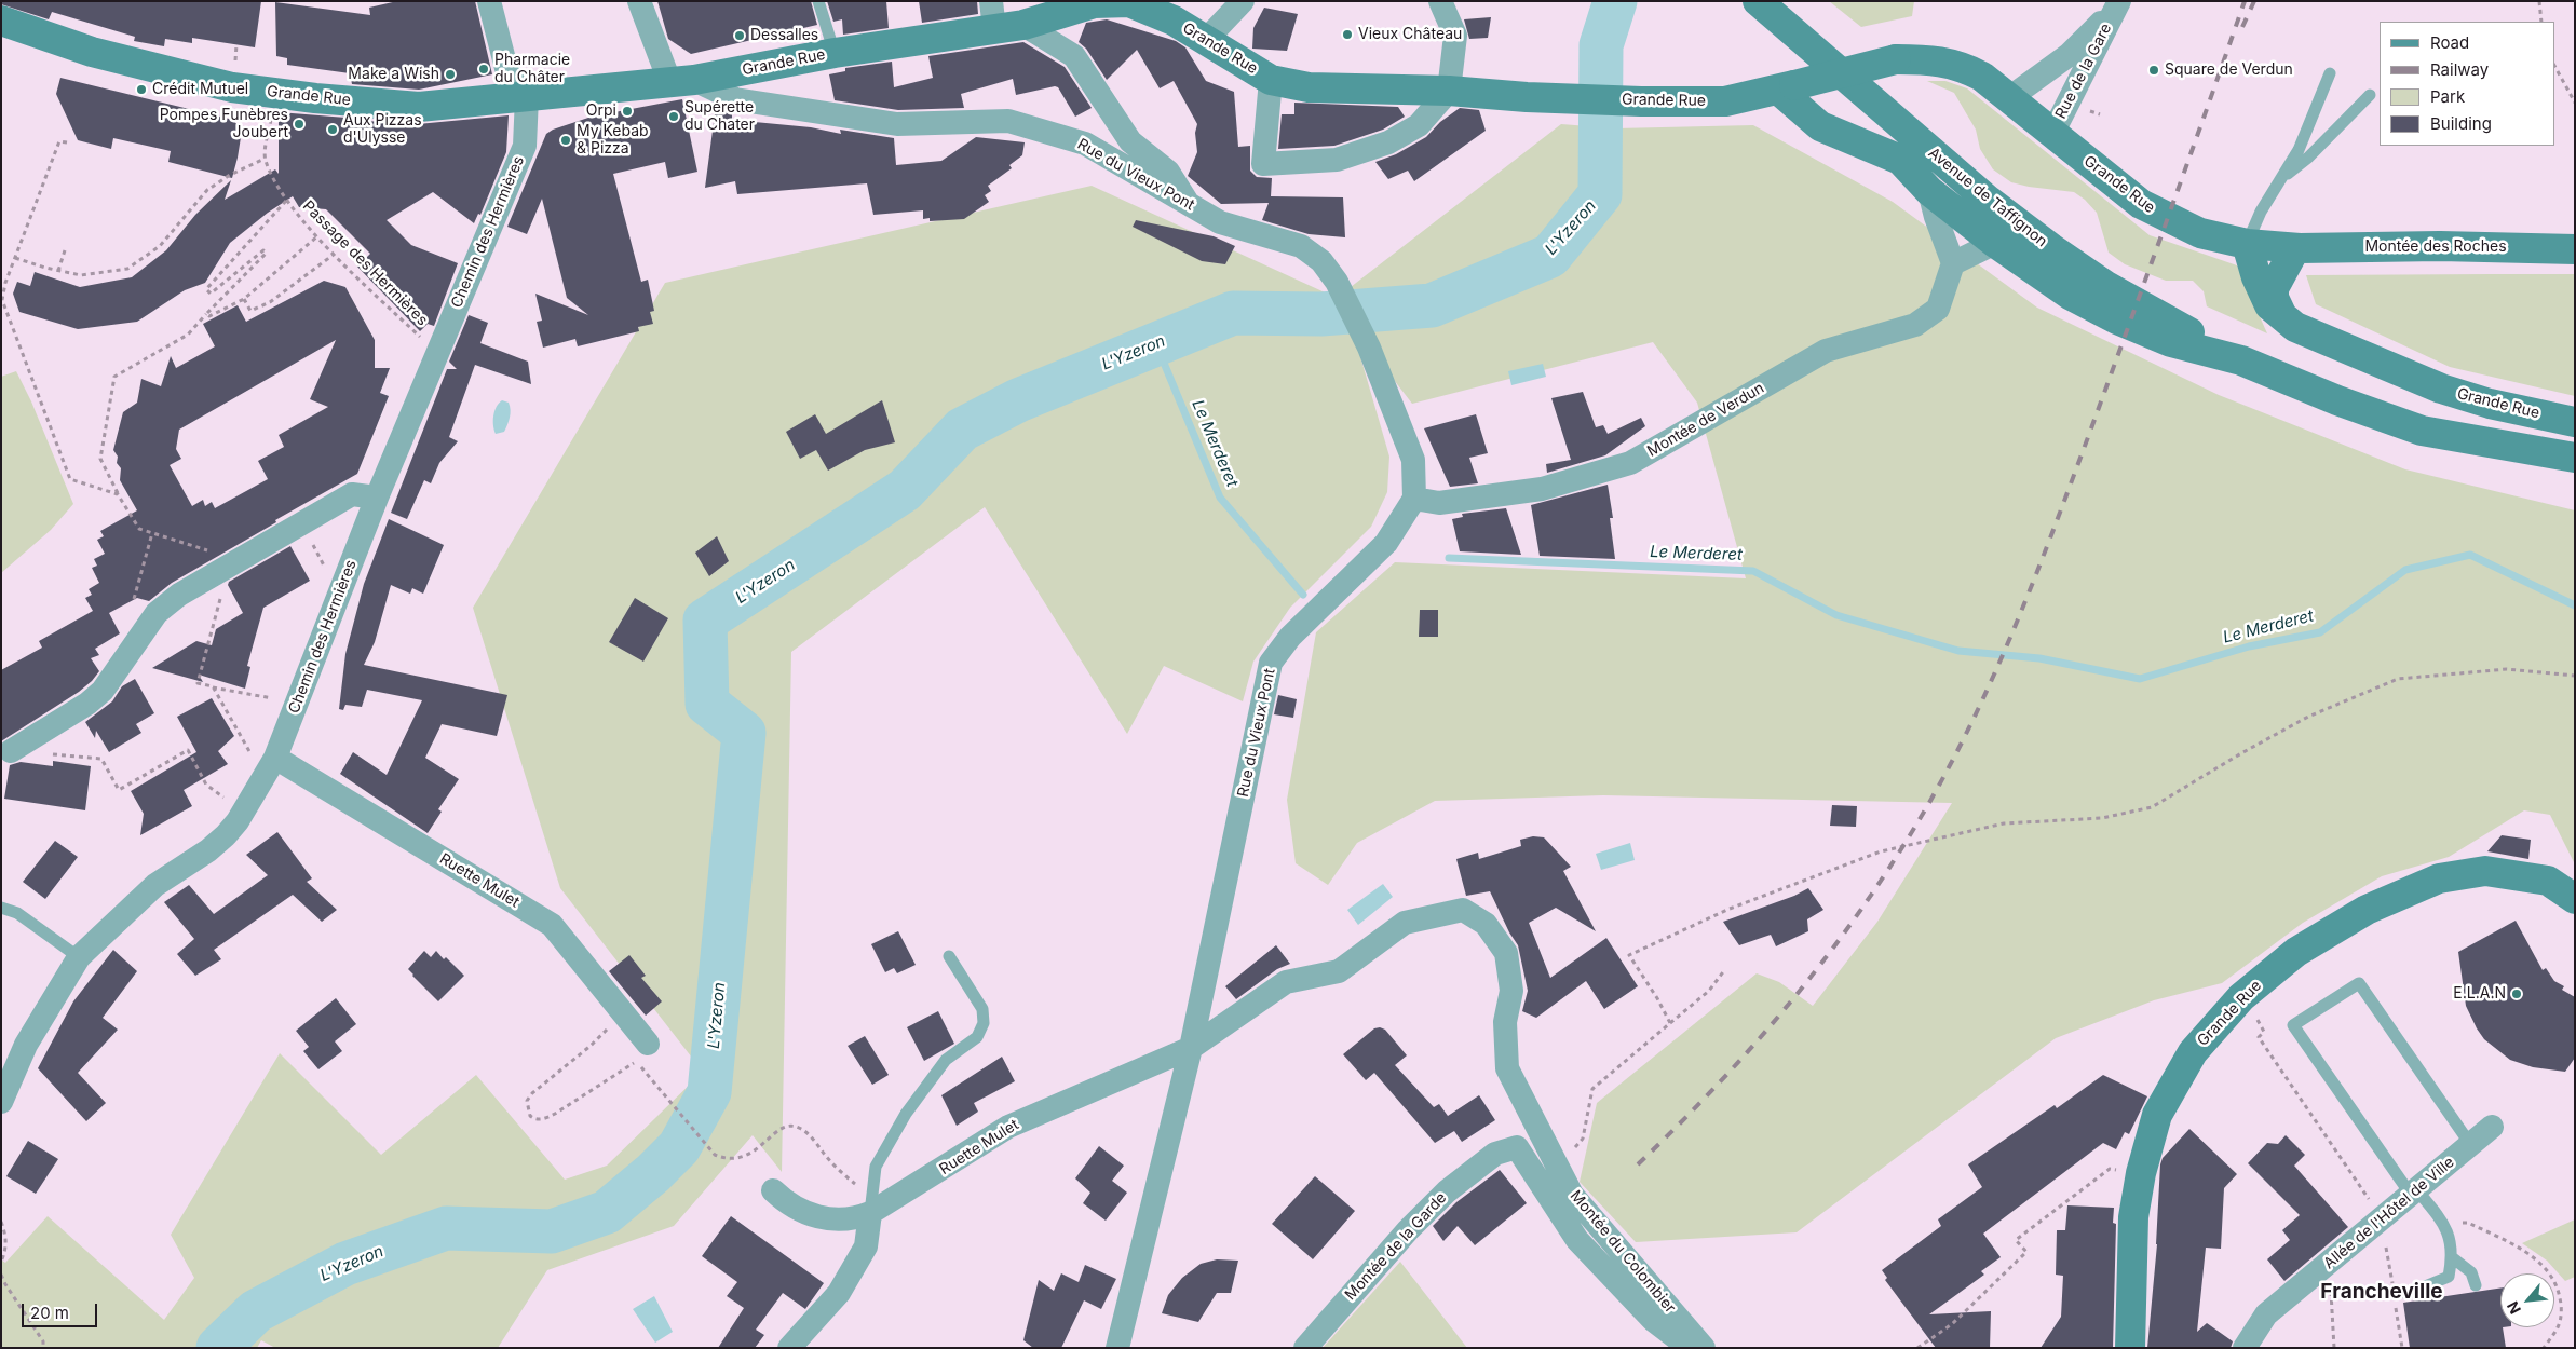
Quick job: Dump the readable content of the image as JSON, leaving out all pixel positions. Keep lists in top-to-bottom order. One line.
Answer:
{"streets":{"street":["Grande Rue","Rue de la Gare","Rue du Vieux Pont","Avenue de Taffignon","Chemin des Hermières","Montée des Roches","Montée de Verdun","Ruette Mulet","Allée de l'Hôtel de Ville","Montée de la Garde","Montée du Colombier"],"path":["Passage des Hermières"]},"crossings":[["Grande Rue","Rue de la Gare"],["Grande Rue","Rue du Vieux Pont"],["Grande Rue","Chemin des Hermières"],["Grande Rue","Montée des Roches"],["Rue du Vieux Pont","Montée de Verdun"],["Rue du Vieux Pont","Ruette Mulet"],["Rue du Vieux Pont","Montée du Colombier"],["Chemin des Hermières","Passage des Hermières"],["Chemin des Hermières","Ruette Mulet"],["Ruette Mulet","Montée du Colombier"]],"districts":["Francheville"],"water":["L'Yzeron","Le Merderet"],"places":["Vieux Château","Dessalles","Pharmacie du Châter","Square de Verdun","Make a Wish","Crédit Mutuel","Orpi","Supérette du Chater","Pompes Funèbres Joubert","Aux Pizzas d'Ulysse","My Kebab & Pizza","E.L.A.N"],"legend":["Road","Railway","Park","Building"],"scale_bar":"20 m","north":"bottom left"}
